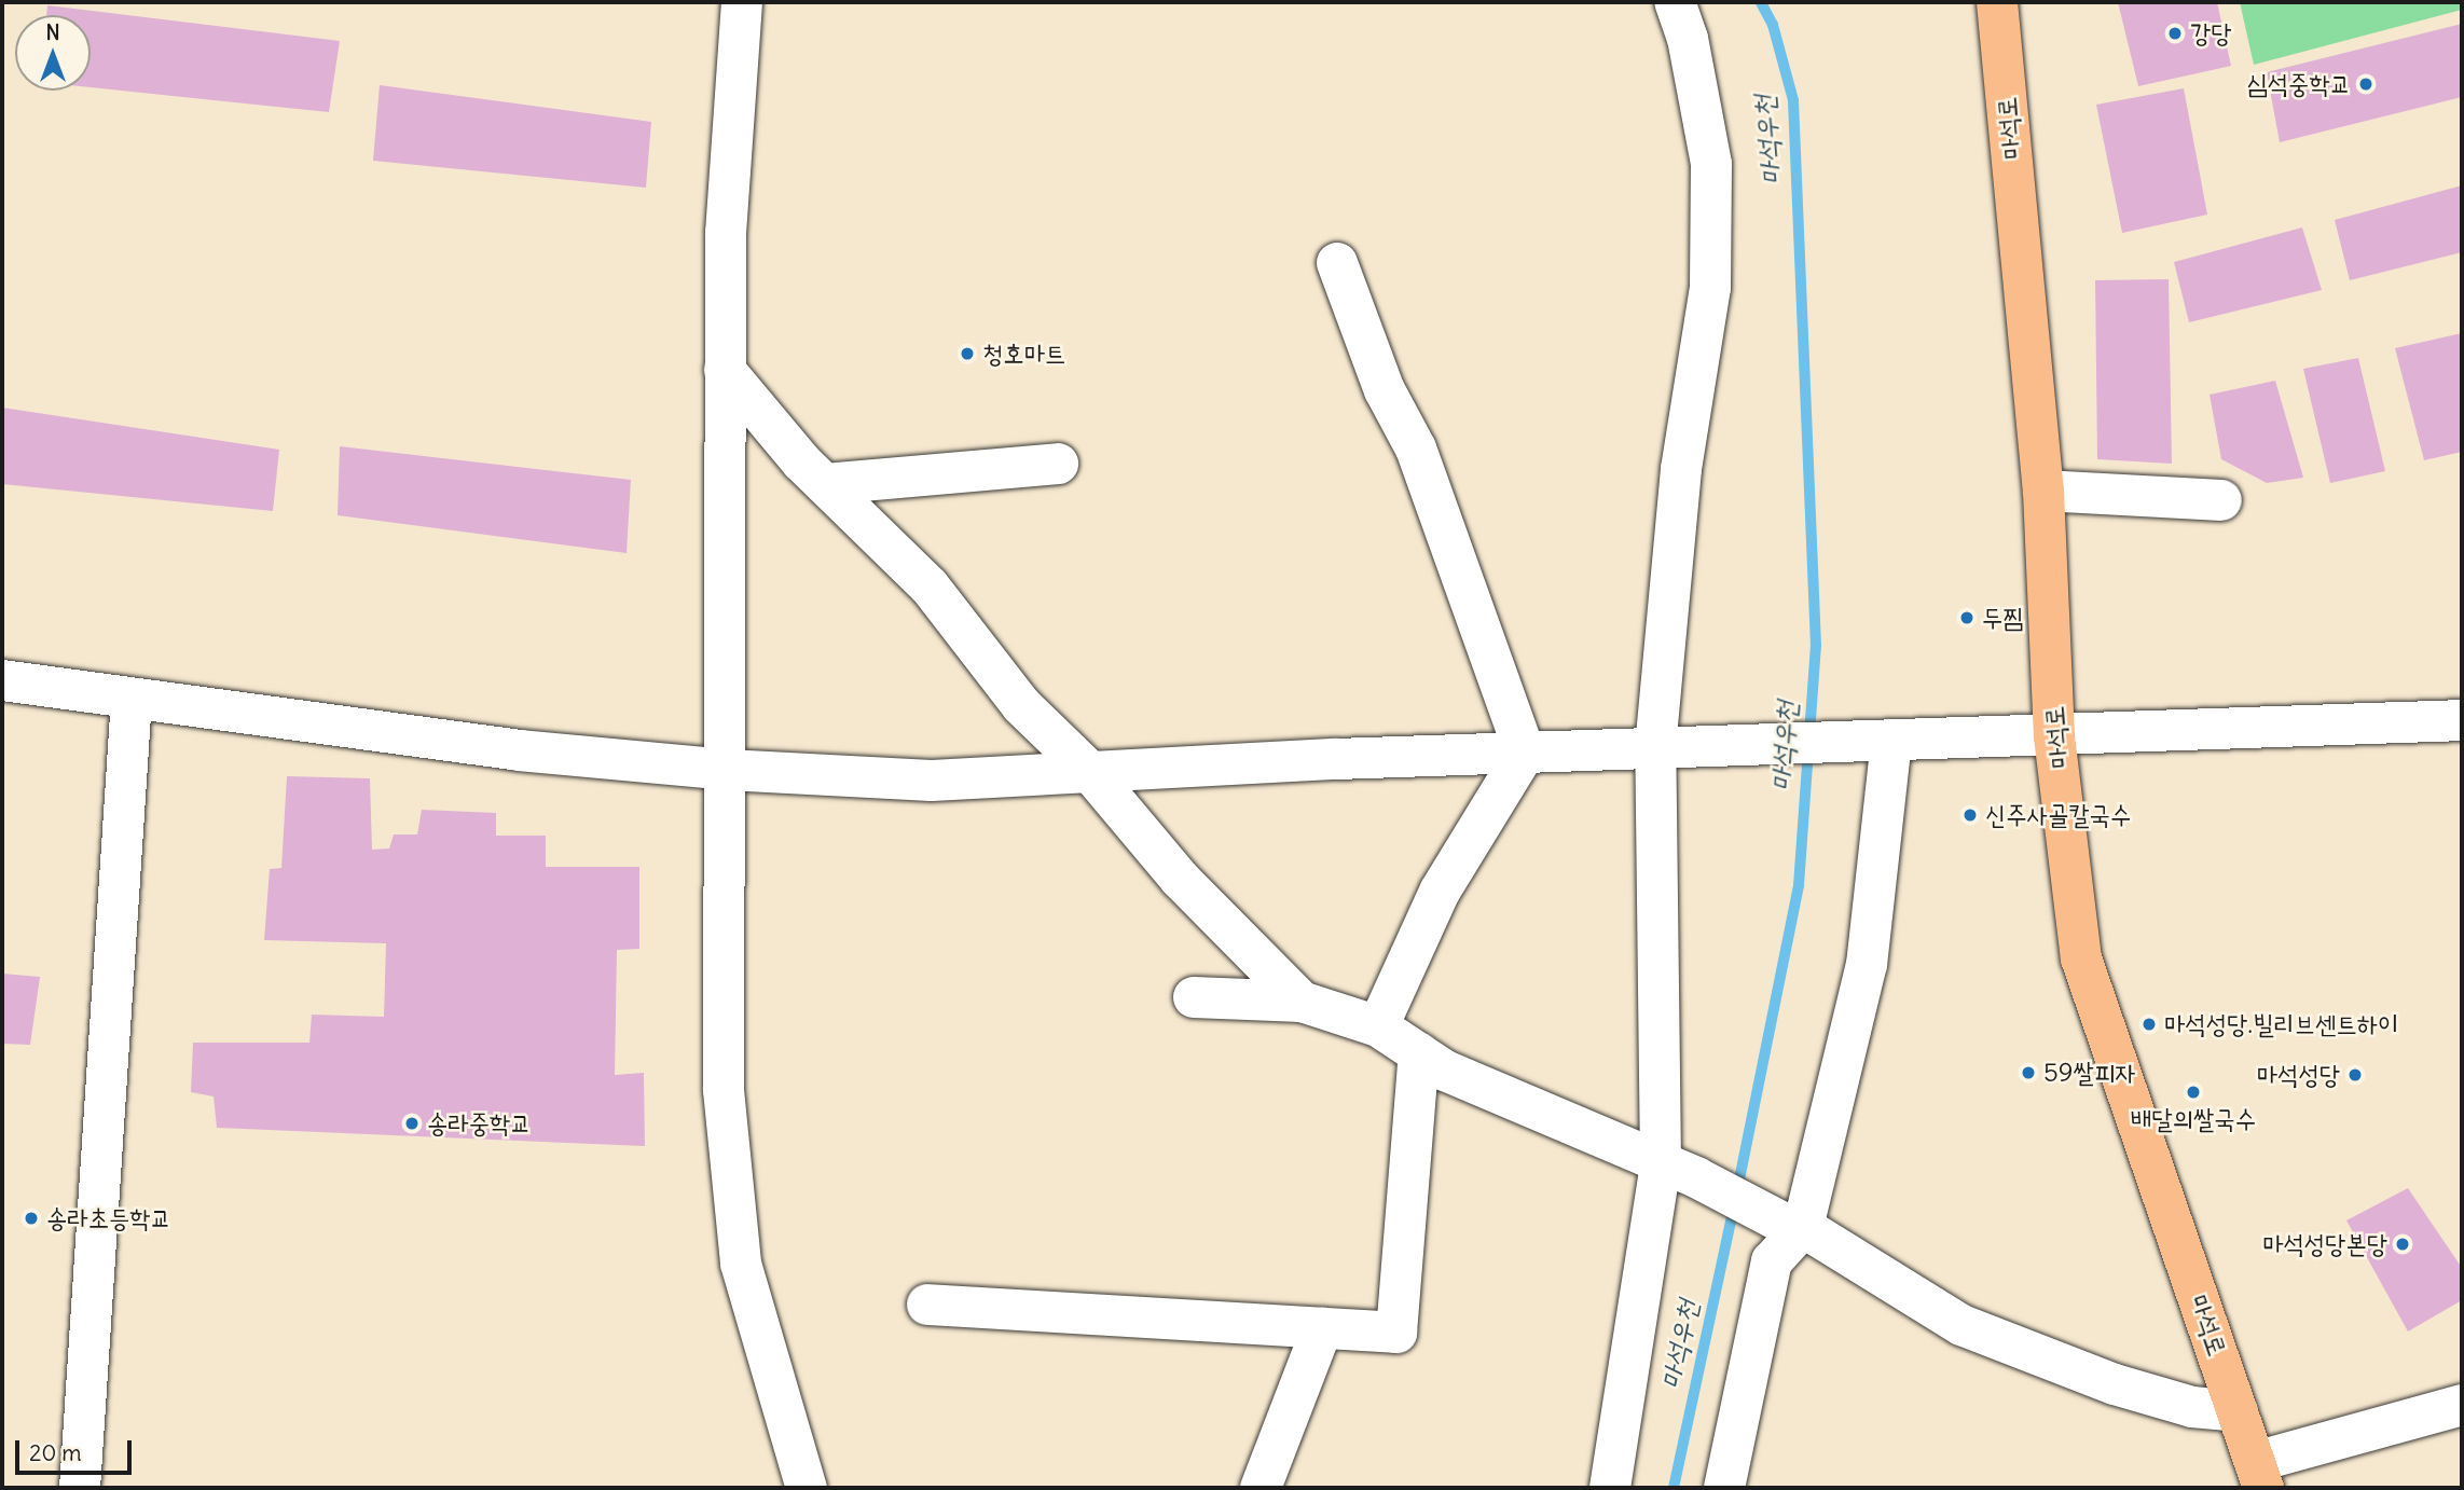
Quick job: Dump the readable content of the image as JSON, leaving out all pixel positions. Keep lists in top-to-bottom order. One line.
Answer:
{"streets":{"main road":["마석로"]},"water":["마석우천"],"places":["강당","심석중학교","청호마트","두찜","신주사골칼국수","마석성당.빌리브센트하이","59쌀피자","마석성당","배달의쌀국수","송라중학교","송라초등학교","마석성당본당"],"scale_bar":"20 m","north":"top"}
